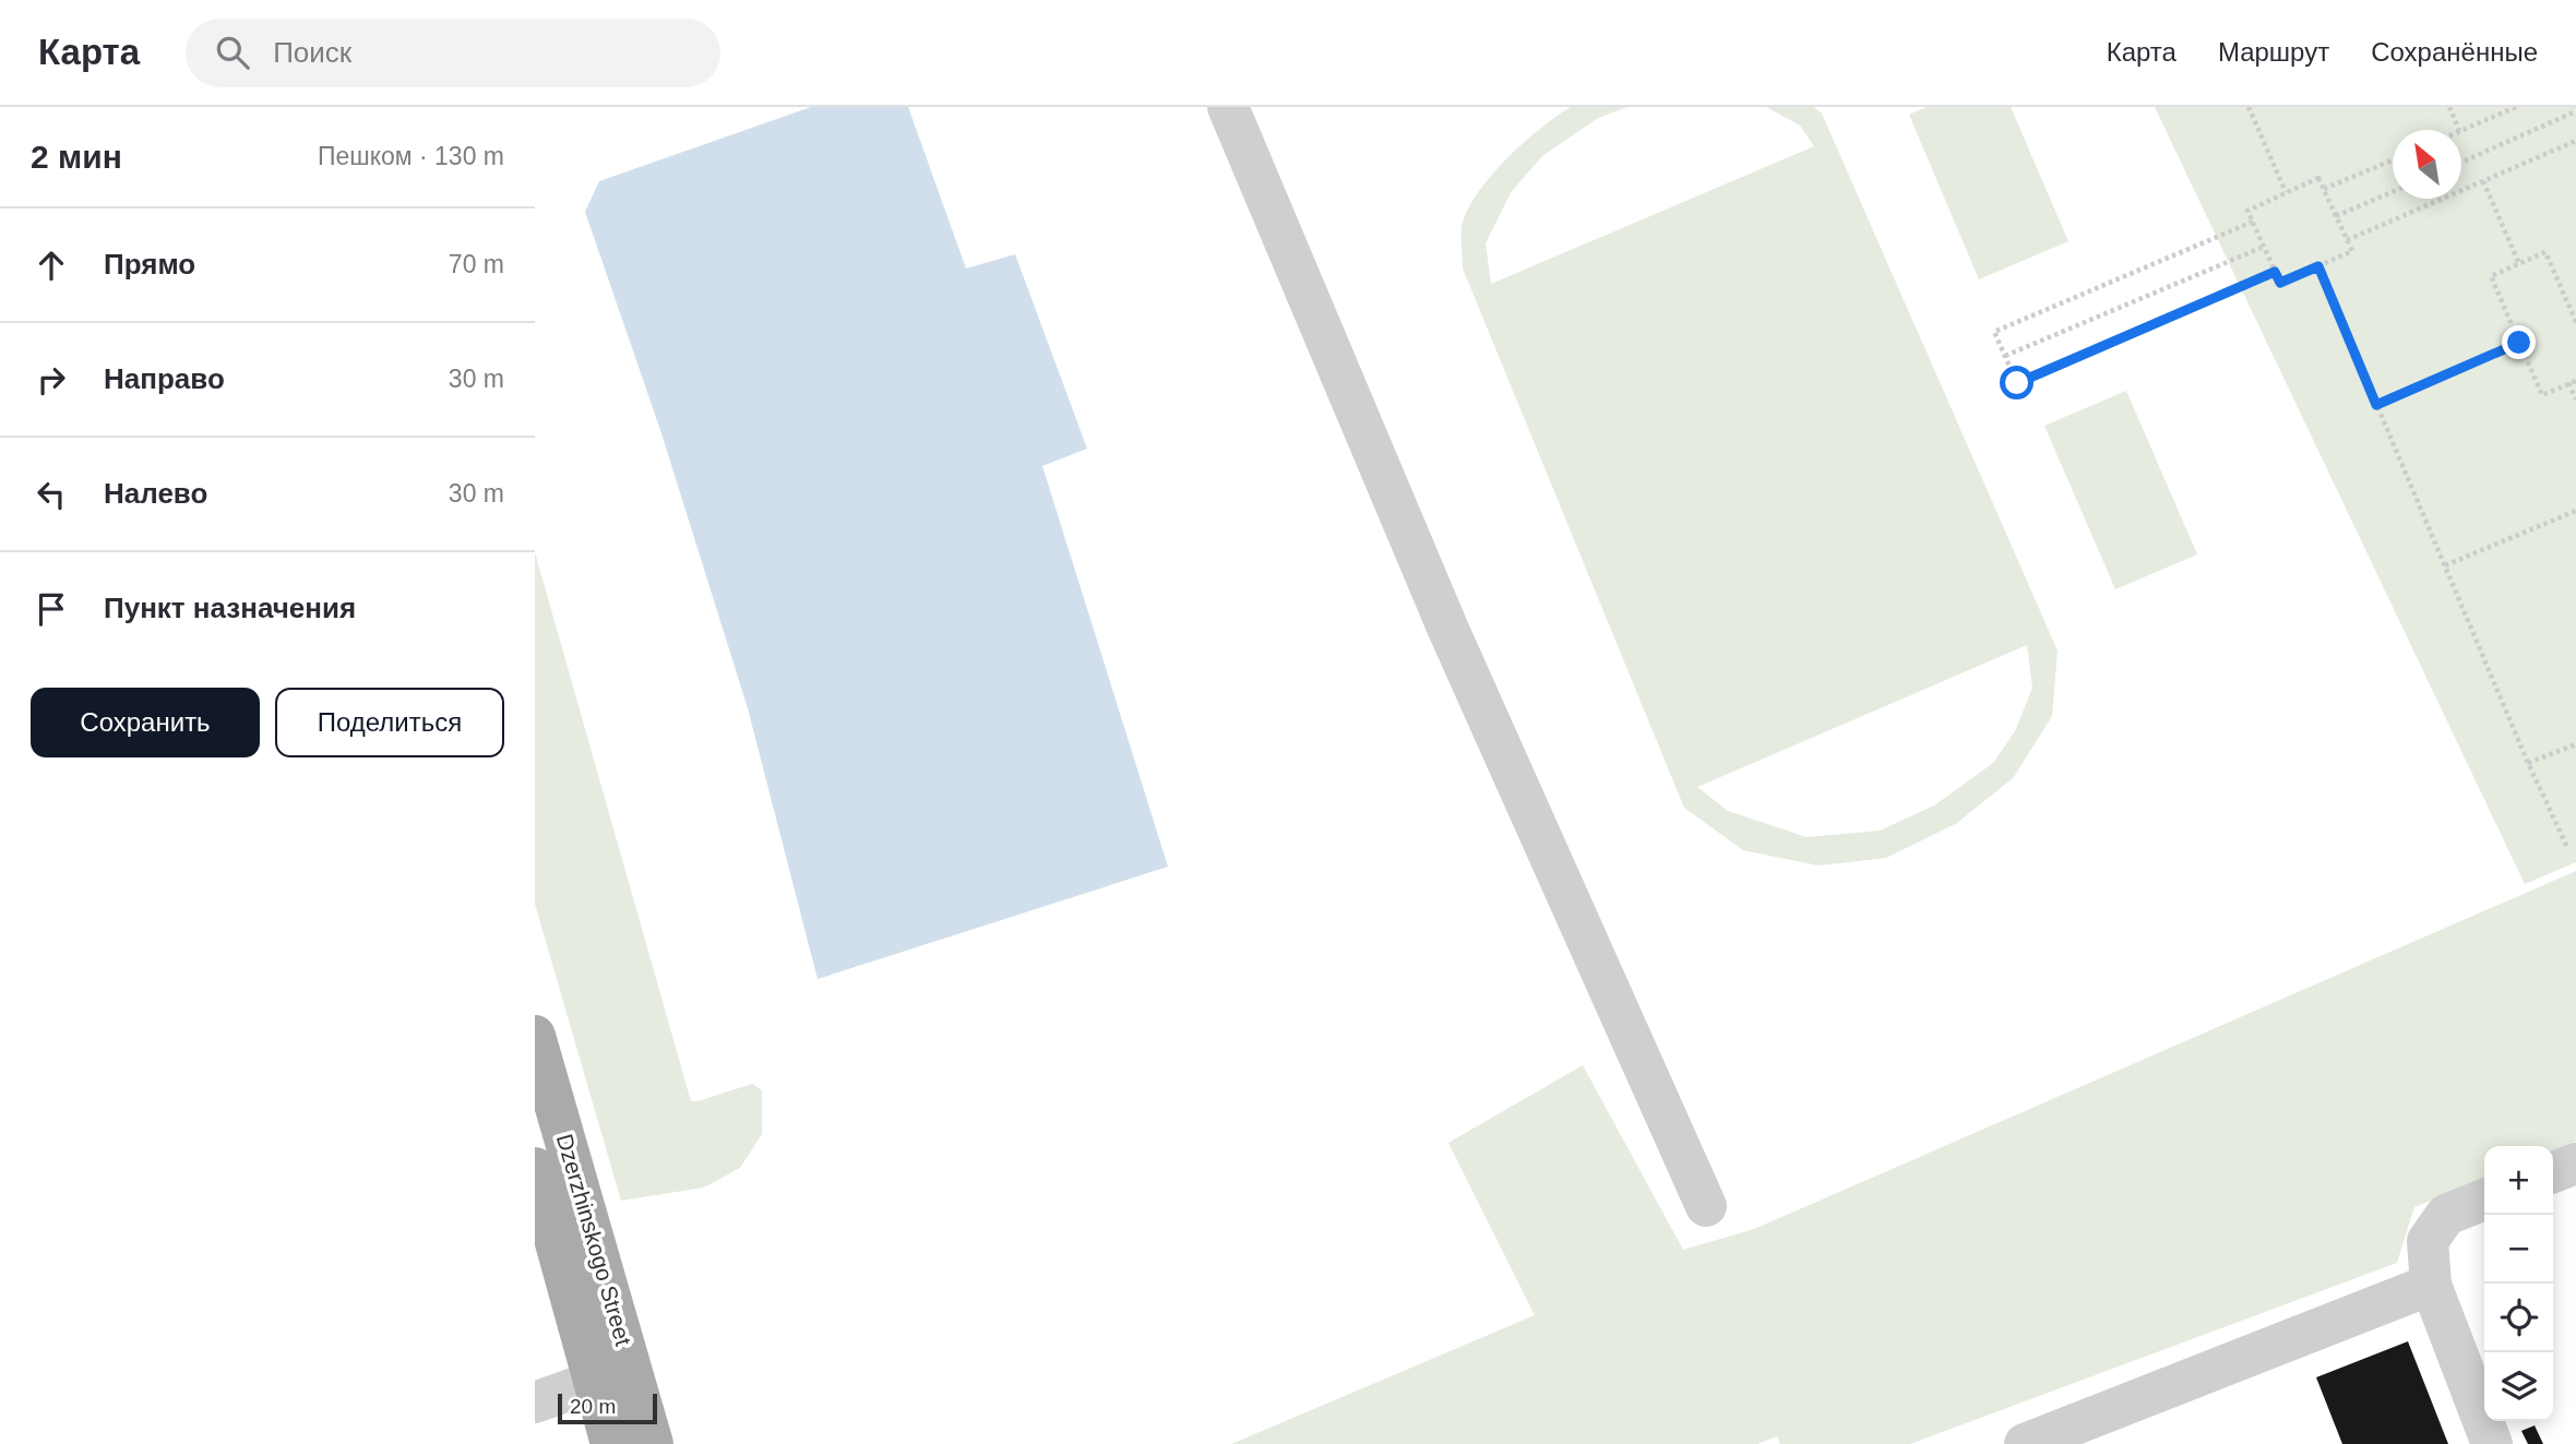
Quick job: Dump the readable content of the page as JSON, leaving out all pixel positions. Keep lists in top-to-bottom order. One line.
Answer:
{"streets":{"main road":["Dzerzhinskogo Street"]},"scale_bar":"20 m","north":"top left","page":{"header":"Карта","search":"Поиск","nav":["Карта","Маршрут","Сохранённые"],"heading":["2 мин","Пешком · 130 m"],"list":[["Прямо","70 m"],["Направо","30 m"],["Налево","30 m"],"Пункт назначения"],"buttons":["Сохранить","Поделиться"],"map_buttons":["+","−"],"scale":"20 m"}}
